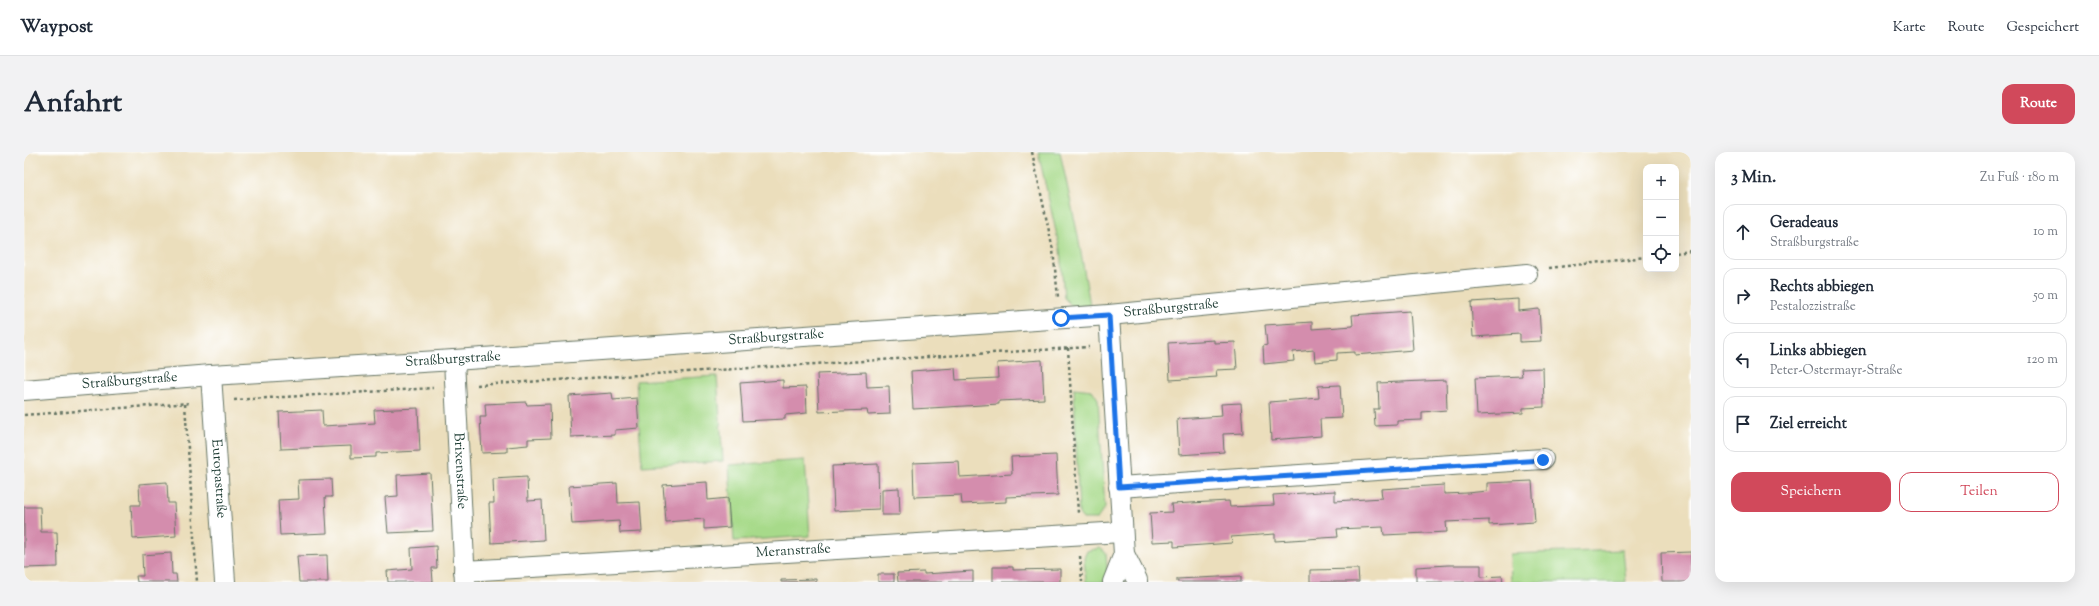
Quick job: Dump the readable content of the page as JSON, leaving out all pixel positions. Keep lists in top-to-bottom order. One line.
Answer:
{"streets":{"street":["Straßburgstraße","Brixenstraße","Europastraße","Meranstraße"]},"crossings":[["Straßburgstraße","Brixenstraße"],["Straßburgstraße","Europastraße"],["Brixenstraße","Meranstraße"]],"page":{"header":"Waypost","nav":["Karte","Route","Gespeichert"],"title":"Anfahrt","buttons":["Route",["Speichern","Teilen"]],"heading":["3 Min.","Zu Fuß · 180 m"],"map_buttons":["+","−"],"list":[["Geradeaus","Straßburgstraße","10 m"],["Rechts abbiegen","Pestalozzistraße","50 m"],["Links abbiegen","Peter-Ostermayr-Straße","120 m"],"Ziel erreicht"]}}
